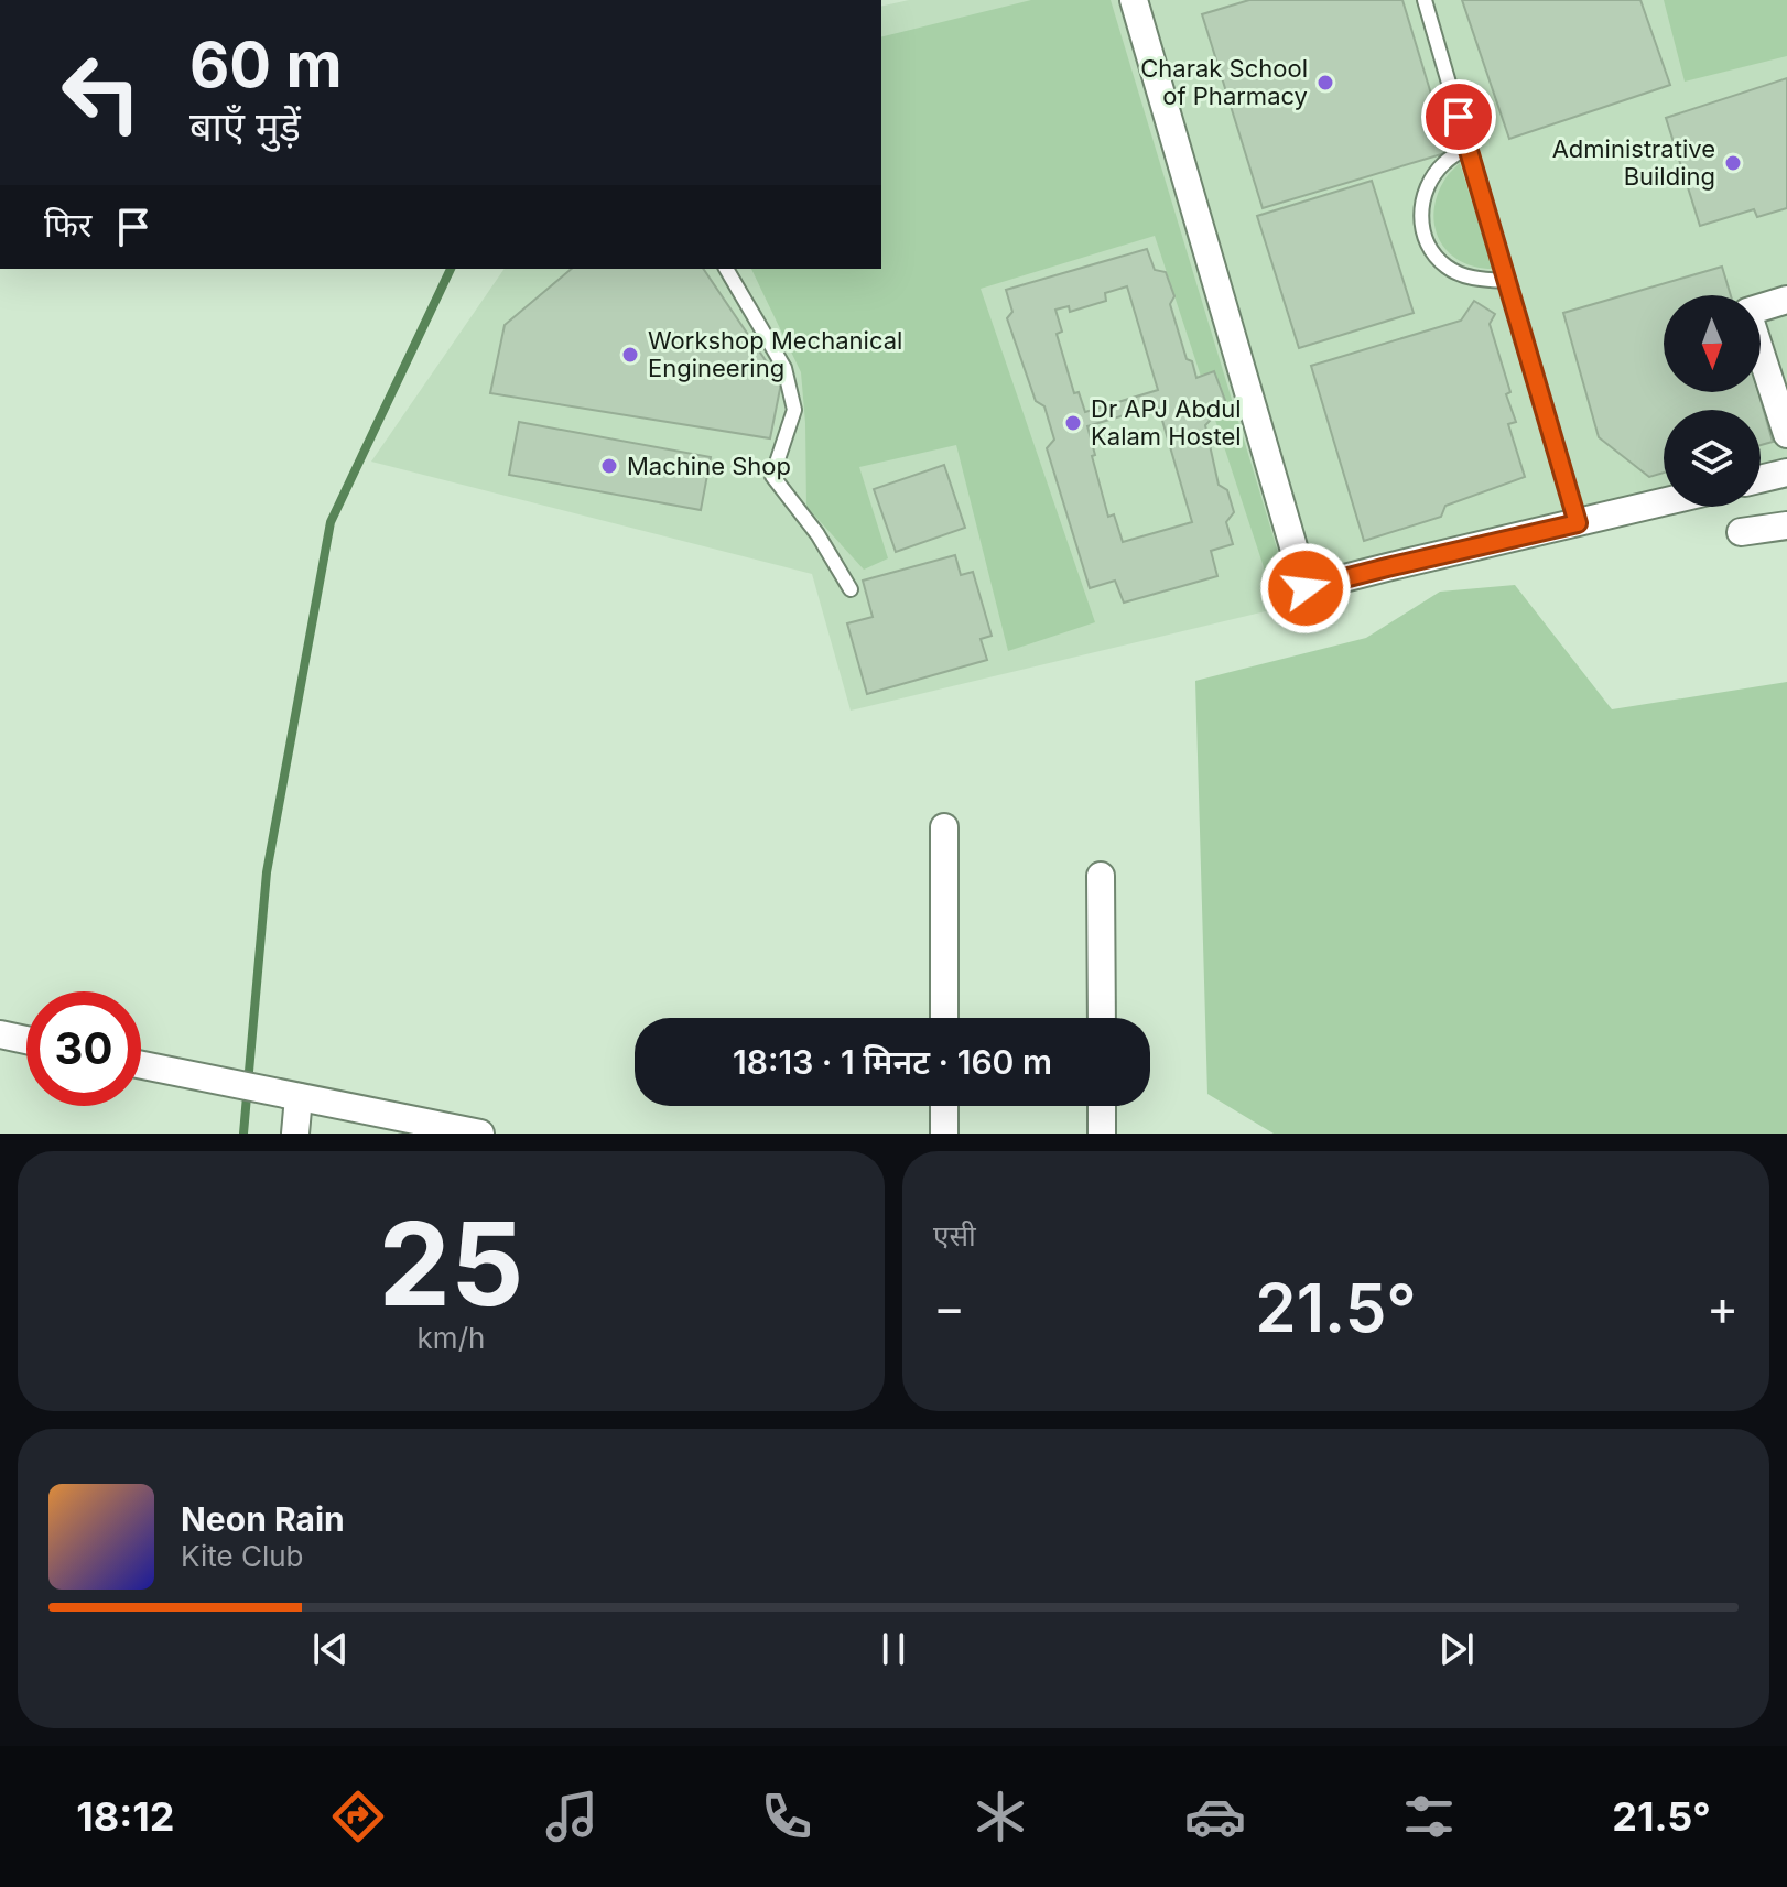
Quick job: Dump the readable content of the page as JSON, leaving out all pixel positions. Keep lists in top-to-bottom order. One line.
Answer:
{"places":["Charak School of Pharmacy","Administrative Building","Workshop Mechanical Engineering","Dr APJ Abdul Kalam Hostel","Machine Shop"],"north":"bottom","page":{"turn":["60 m","बाएँ मुड़ें"],"then":"फिर","limit":"30","trip":"18:13 · 1 मिनट · 160 m","tile":[["25","km/h"],"एसी"],"heat":["−","21.5°","+"],"song":["Neon Rain","Kite Club"],"tabs":["18:12","21.5°"]}}
